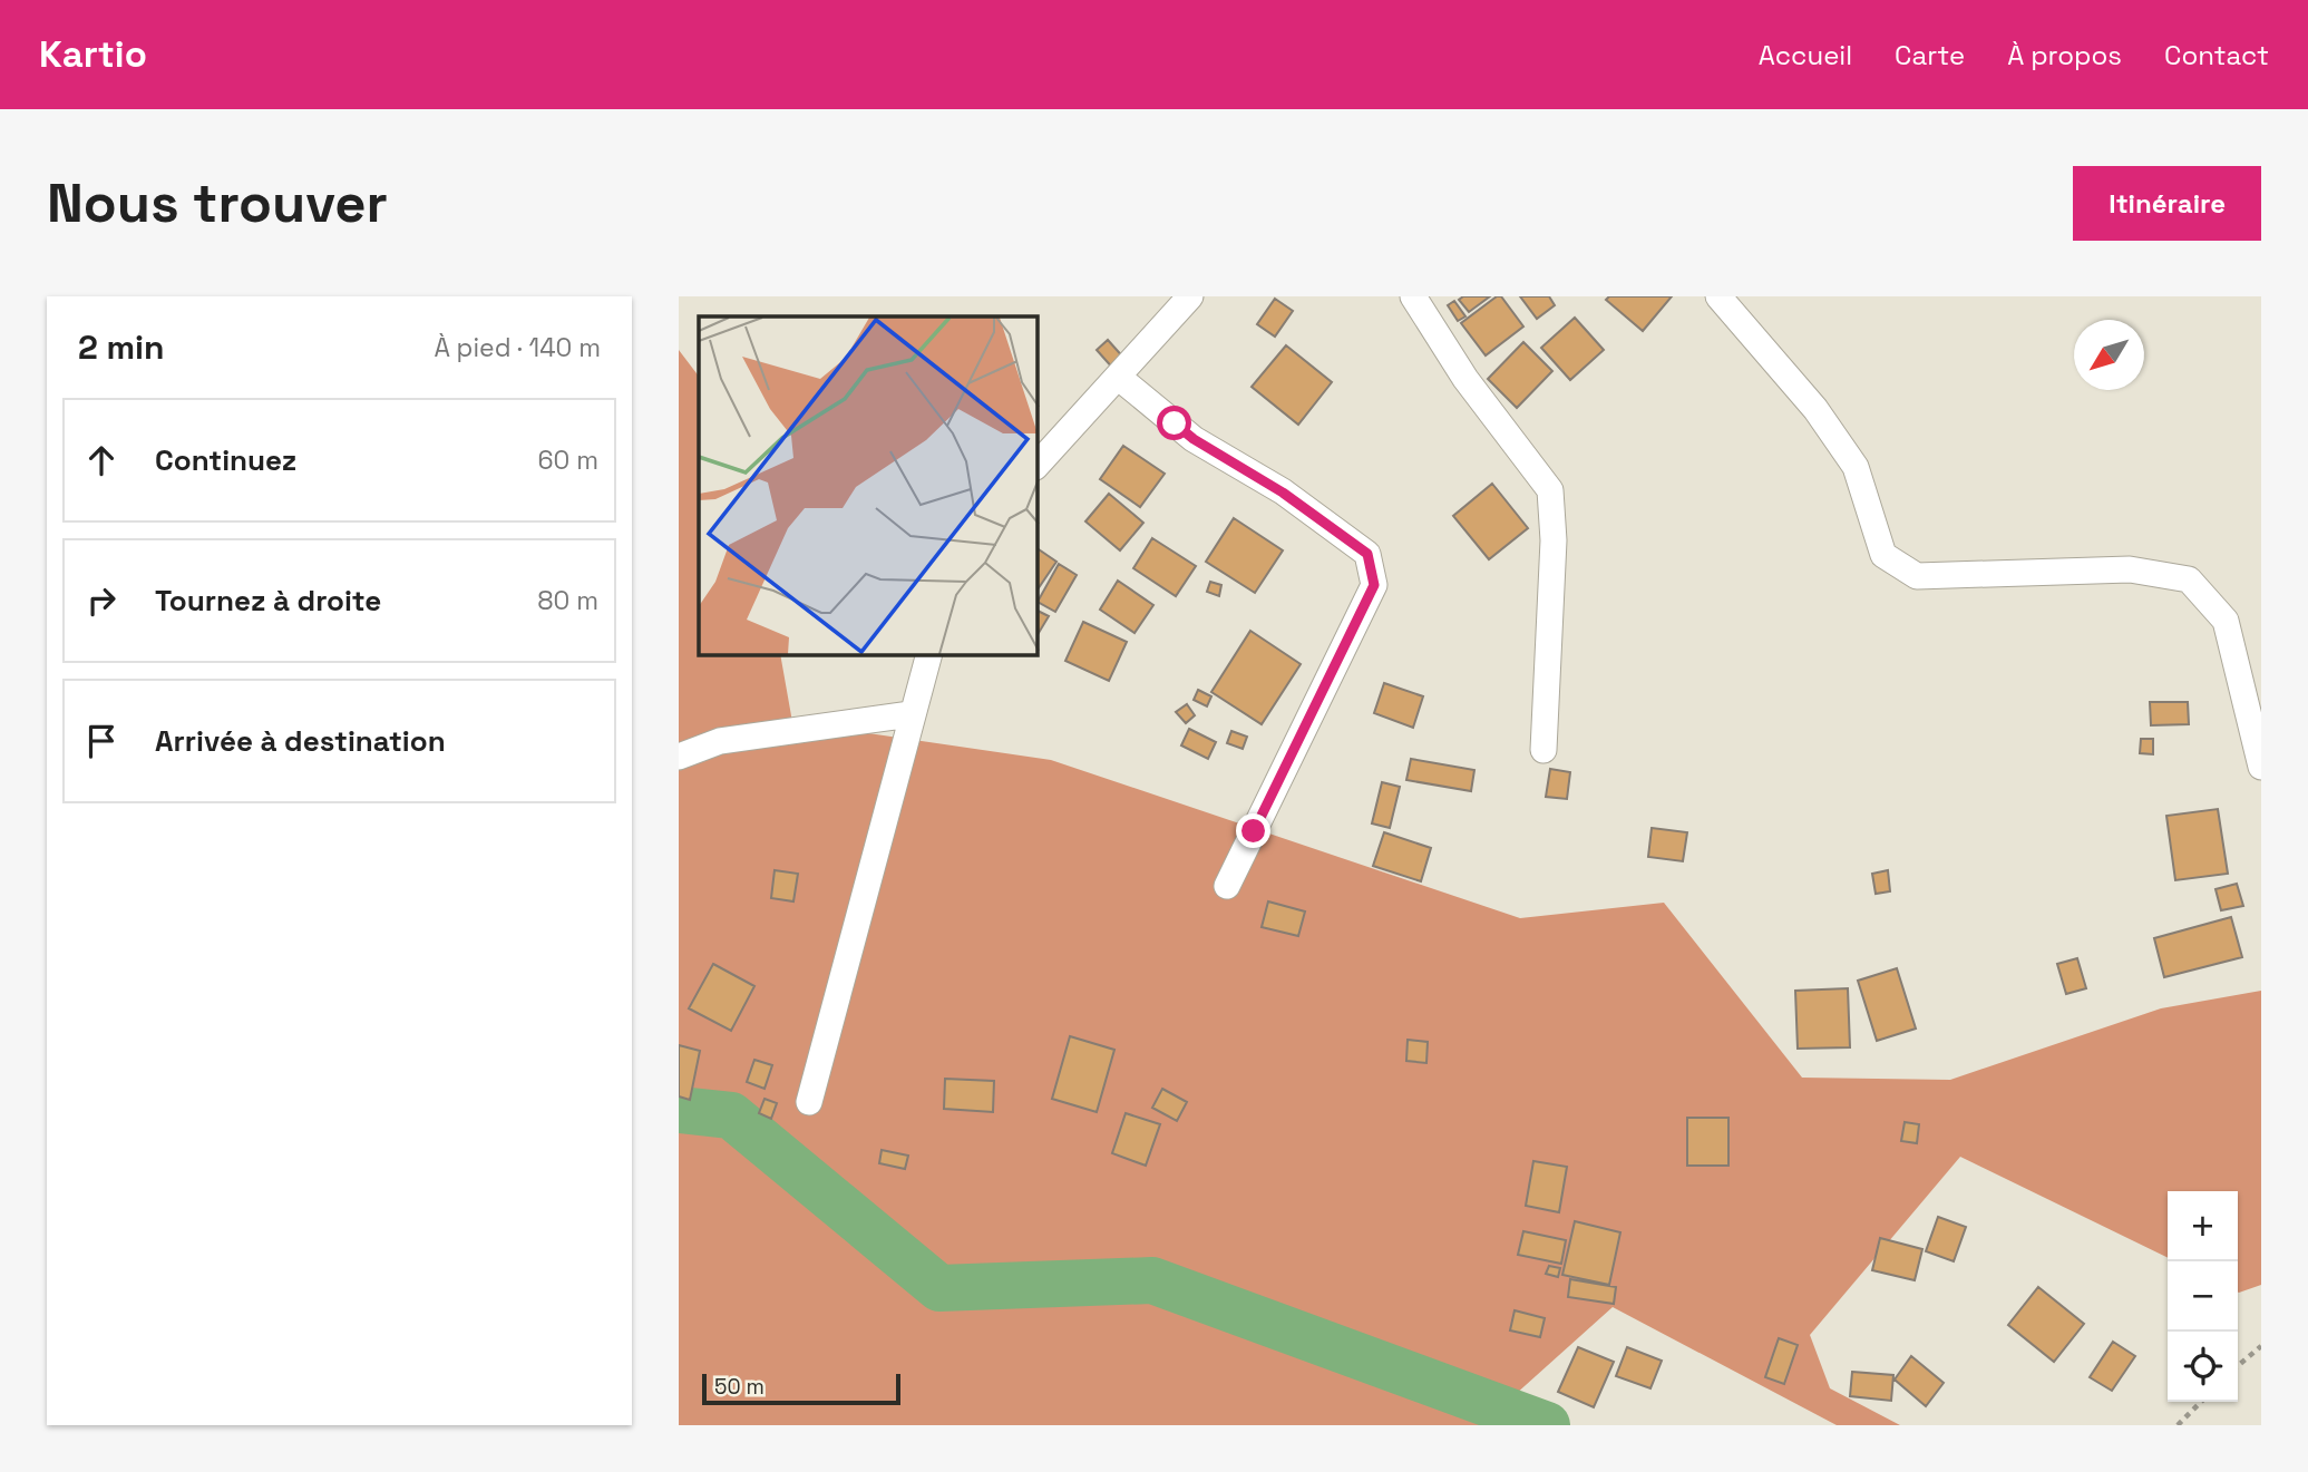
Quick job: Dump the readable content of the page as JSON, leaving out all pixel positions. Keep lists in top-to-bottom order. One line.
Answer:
{"scale_bar":"50 m","north":"bottom left","page":{"header":"Kartio","nav":["Accueil","Carte","À propos","Contact"],"buttons":"Itinéraire","title":"Nous trouver","heading":["2 min","À pied · 140 m"],"list":[["Continuez","60 m"],["Tournez à droite","80 m"],"Arrivée à destination"],"map_buttons":["+","−"],"scale":"50 m"}}
